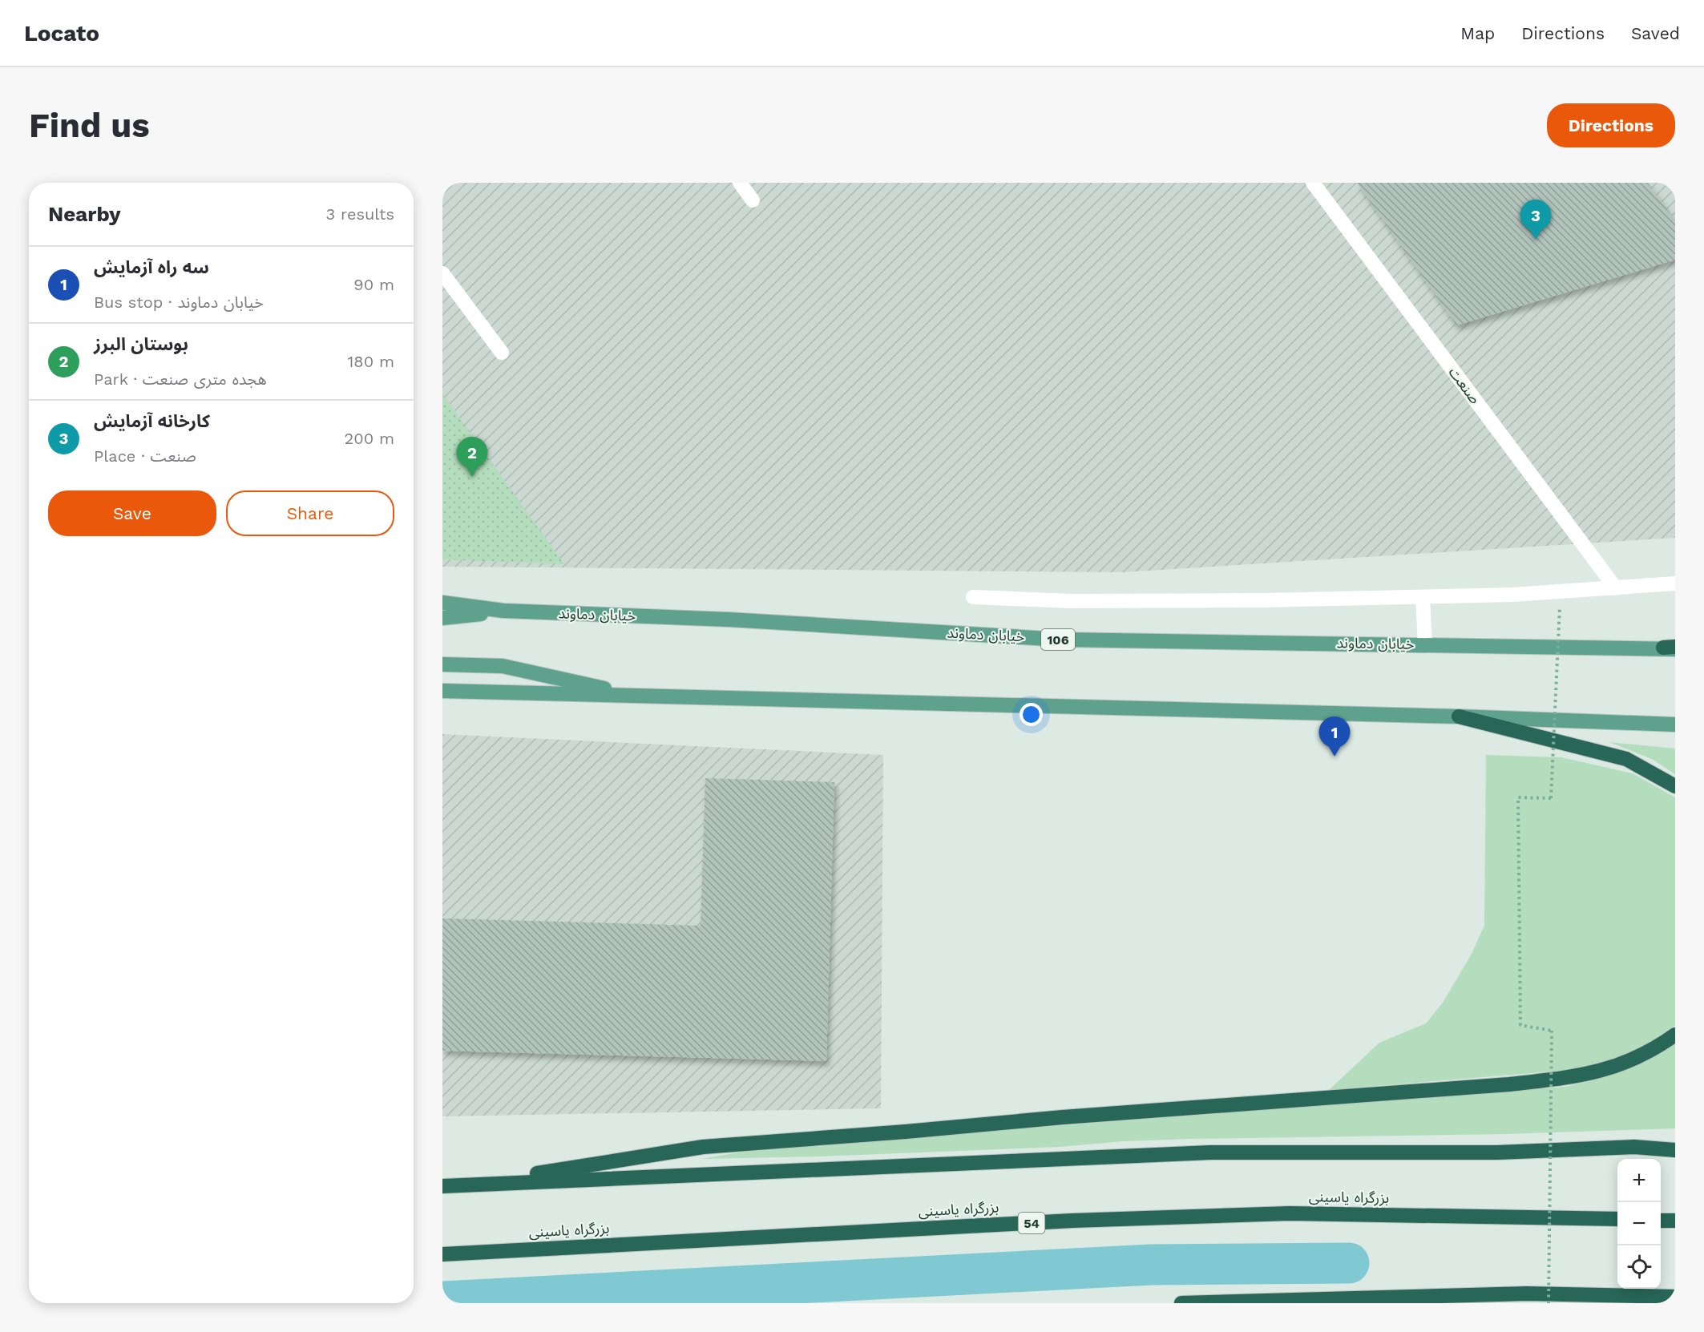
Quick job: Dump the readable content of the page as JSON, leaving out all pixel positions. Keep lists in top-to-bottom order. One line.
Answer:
{"streets":{"highway":["بزرگراه یاسینی","54"],"main road":["خیابان دماوند","106"],"street":["صنعت"]},"page":{"header":"Locato","nav":["Map","Directions","Saved"],"buttons":["Directions",["Save","Share"]],"title":"Find us","heading":["Nearby","3 results"],"pins":["3","2","1"],"list":[{"mark":"1","name":"سه راه آزمایش","note":"Bus stop · خیابان دماوند","value":"90 m"},{"mark":"2","name":"بوستان البرز","note":"Park · هجده متری صنعت","value":"180 m"},{"mark":"3","name":"کارخانه آزمایش","note":"Place · صنعت","value":"200 m"}],"map_buttons":["+","−"]}}
